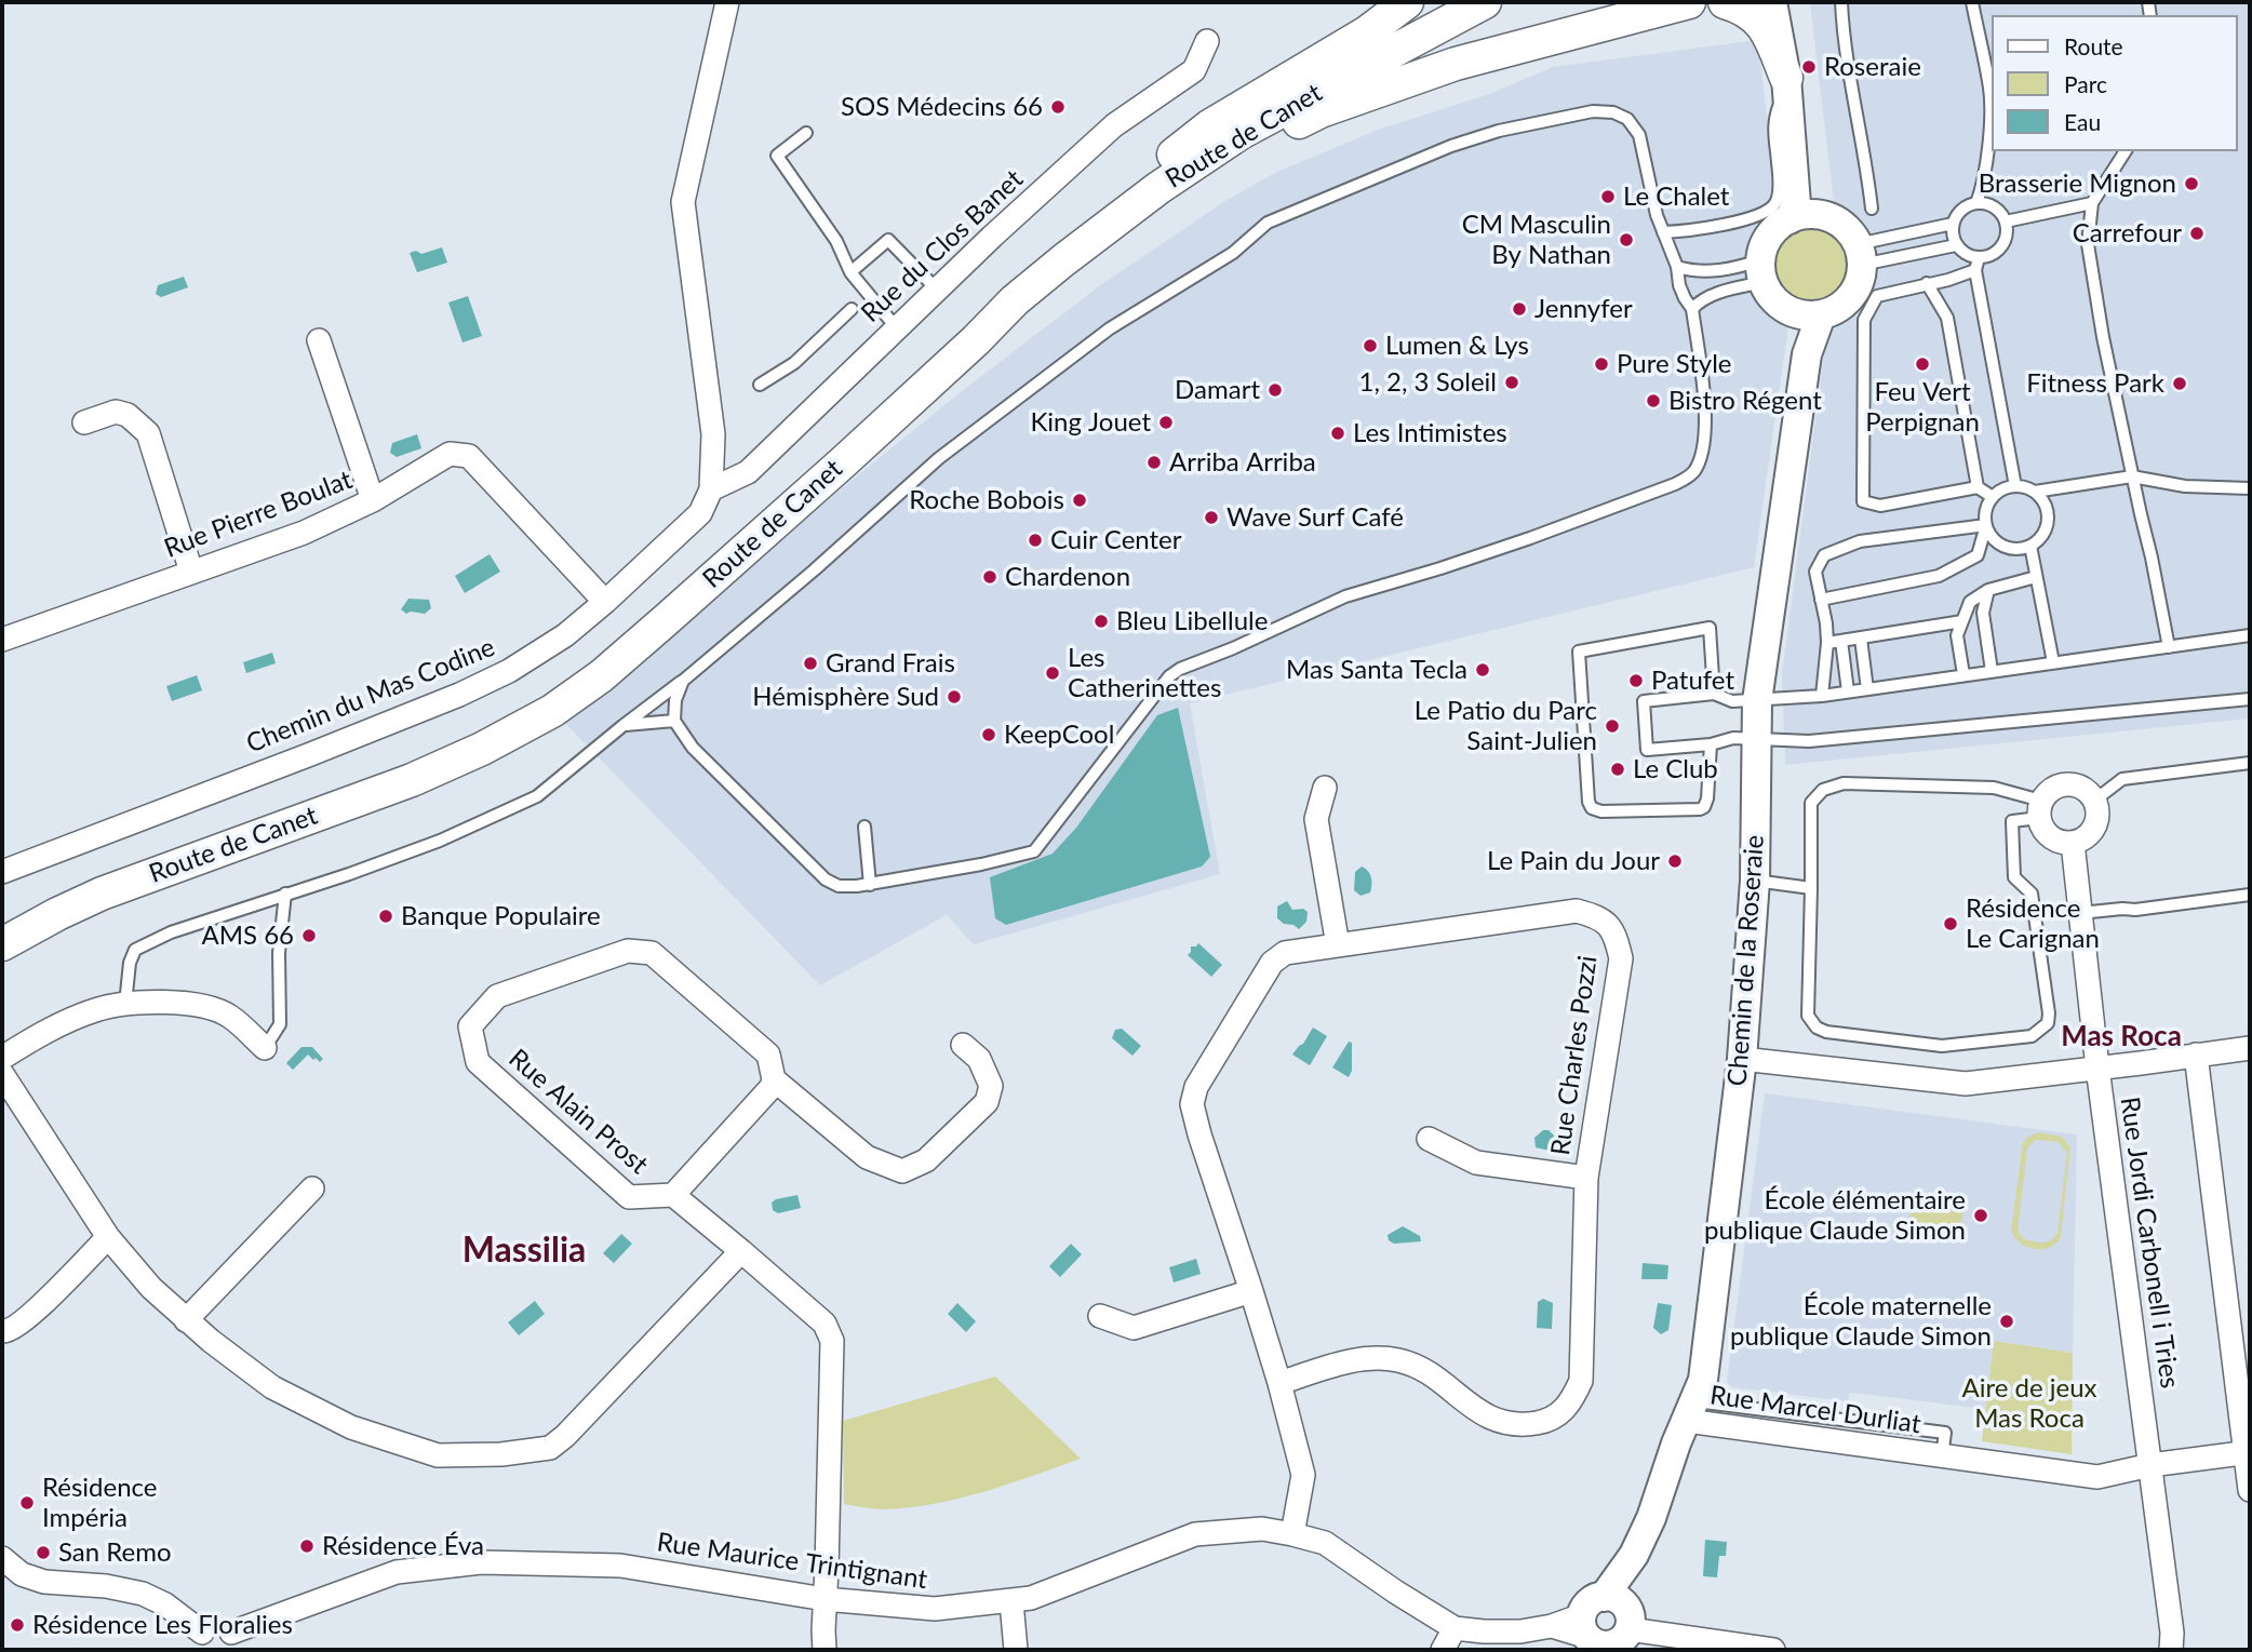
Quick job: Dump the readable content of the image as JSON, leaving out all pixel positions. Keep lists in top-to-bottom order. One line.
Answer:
{"streets":{"main road":["Route de Canet"],"street":["Rue du Clos Banet","Rue Pierre Boulat","Chemin du Mas Codine","Chemin de la Roseraie","Rue Charles Pozzi","Rue Alain Prost","Rue Jordi Carbonell i Tries","Rue Marcel Durliat","Rue Maurice Trintignant"]},"crossings":[["Rue du Clos Banet","Chemin du Mas Codine"],["Rue Pierre Boulat","Chemin du Mas Codine"],["Chemin de la Roseraie","Rue Marcel Durliat"],["Chemin de la Roseraie","Rue Maurice Trintignant"],["Rue Charles Pozzi","Rue Maurice Trintignant"],["Rue Alain Prost","Rue Maurice Trintignant"],["Rue Jordi Carbonell i Tries","Rue Marcel Durliat"]],"districts":["Mas Roca","Massilia"],"parks":["Aire de jeux Mas Roca"],"places":["Roseraie","SOS Médecins 66","Brasserie Mignon","Le Chalet","Carrefour","CM Masculin By Nathan","Jennyfer","Lumen & Lys","Pure Style","Feu Vert Perpignan","1, 2, 3 Soleil","Fitness Park","Damart","Bistro Régent","King Jouet","Les Intimistes","Arriba Arriba","Roche Bobois","Wave Surf Café","Cuir Center","Chardenon","Bleu Libellule","Grand Frais","Mas Santa Tecla","Les Catherinettes","Patufet","Hémisphère Sud","Le Patio du Parc Saint-Julien","KeepCool","Le Club","Le Pain du Jour","Banque Populaire","Résidence Le Carignan","AMS 66","École élémentaire publique Claude Simon","École maternelle publique Claude Simon","Résidence Impéria","Résidence Éva","San Remo","Résidence Les Floralies"],"legend":["Route","Parc","Eau"]}
